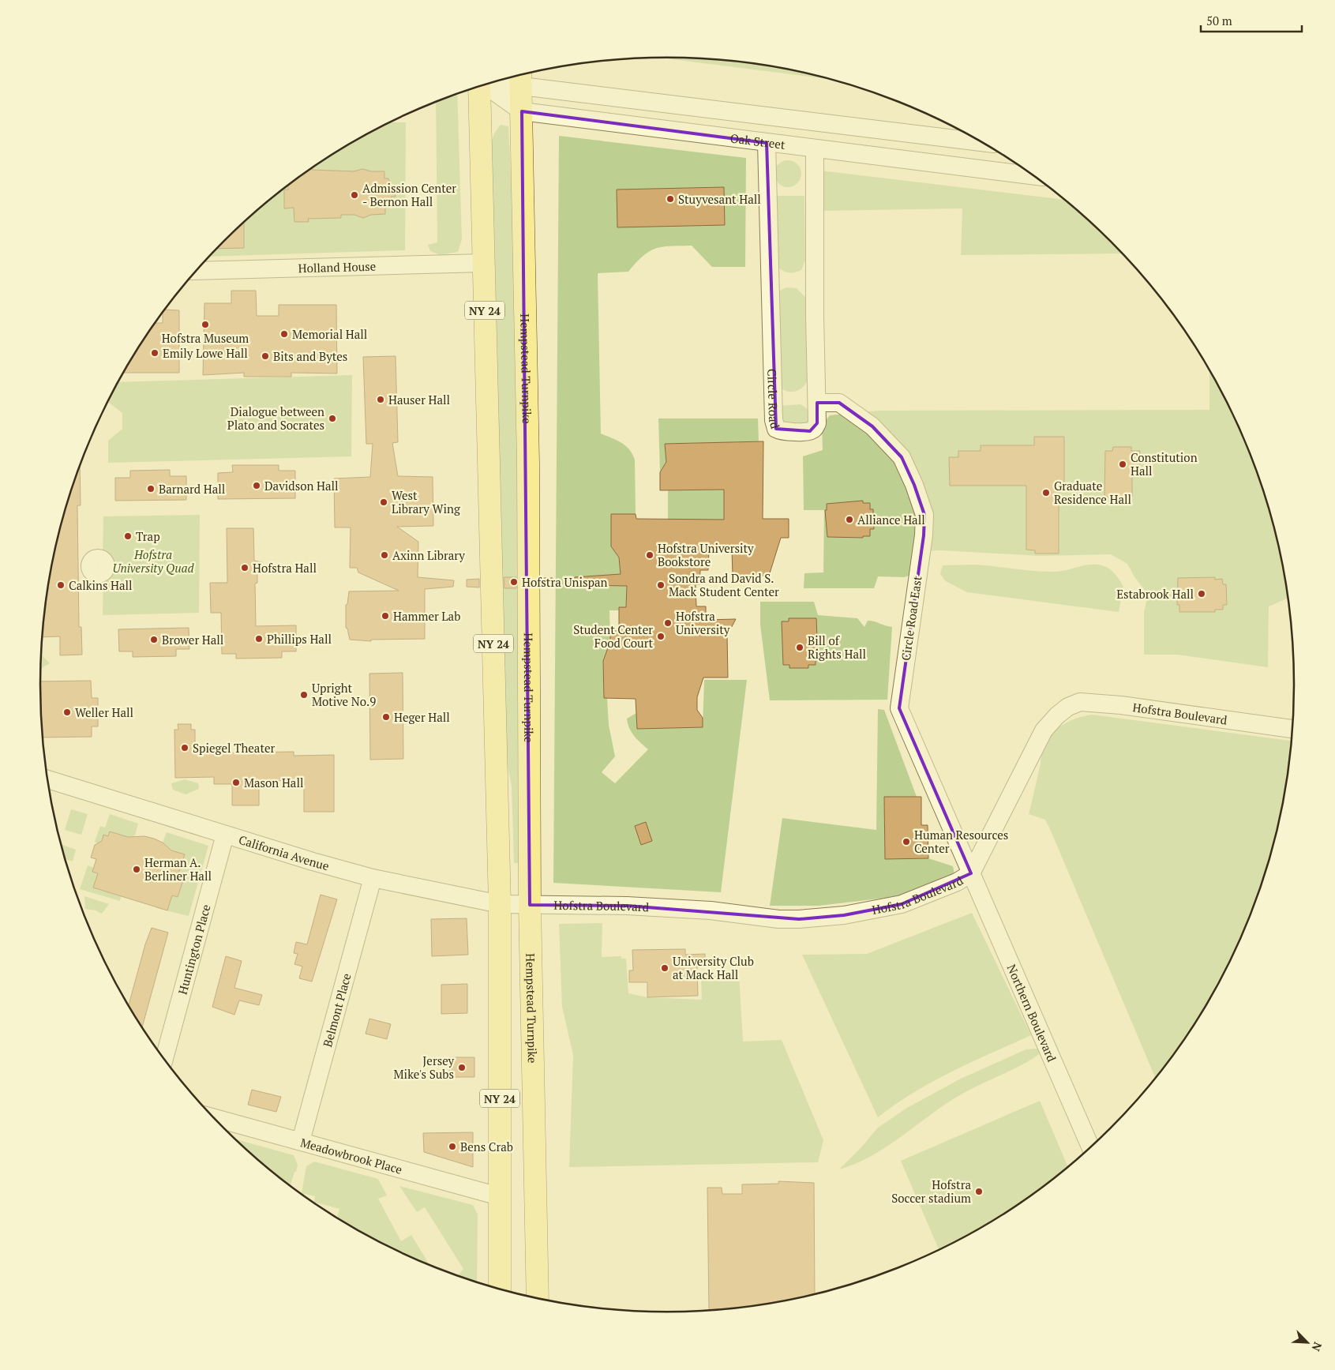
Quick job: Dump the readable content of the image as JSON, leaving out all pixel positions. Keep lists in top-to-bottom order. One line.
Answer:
{"streets":{"main road":["NY 24","Hempstead Turnpike"],"street":["Oak Street","Holland House","Circle Road","Circle Road East","Hofstra Boulevard","California Avenue","Huntington Place","Belmont Place","Northern Boulevard","Meadowbrook Place"]},"crossings":[["Oak Street","Hempstead Turnpike"],["Oak Street","Circle Road"],["Holland House","NY 24"],["NY 24","California Avenue"],["NY 24","Meadowbrook Place"],["Hempstead Turnpike","Hofstra Boulevard"],["Hempstead Turnpike","California Avenue"],["Circle Road","Circle Road East"],["Circle Road East","Hofstra Boulevard"],["Circle Road East","Northern Boulevard"],["Hofstra Boulevard","California Avenue"],["Hofstra Boulevard","Northern Boulevard"],["California Avenue","Huntington Place"],["California Avenue","Belmont Place"],["Belmont Place","Meadowbrook Place"]],"parks":["Hofstra University Quad"],"places":["Admission Center - Bernon Hall","Stuyvesant Hall","Hofstra Museum","Memorial Hall","Emily Lowe Hall","Bits and Bytes","Hauser Hall","Dialogue between Plato and Socrates","Constitution Hall","Davidson Hall","Barnard Hall","Graduate Residence Hall","West Library Wing","Alliance Hall","Trap","Axinn Library","Hofstra University Bookstore","Hofstra Hall","Hofstra Unispan","Calkins Hall","Sondra and David S. Mack Student Center","Estabrook Hall","Hammer Lab","Hofstra University","Student Center Food Court","Phillips Hall","Brower Hall","Bill of Rights Hall","Upright Motive No.9","Weller Hall","Heger Hall","Spiegel Theater","Mason Hall","Human Resources Center","Herman A. Berliner Hall","University Club at Mack Hall","Jersey Mike's Subs","Bens Crab","Hofstra Soccer stadium"],"scale_bar":"50 m","north":"bottom right"}
